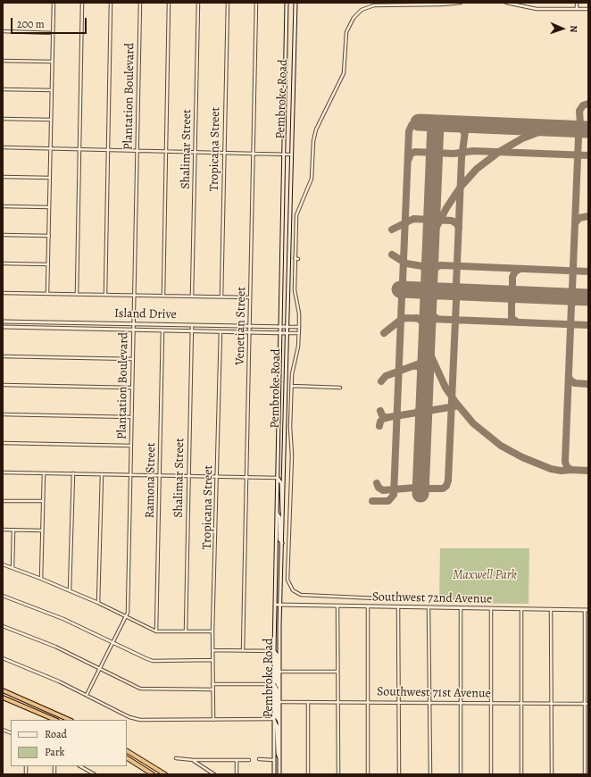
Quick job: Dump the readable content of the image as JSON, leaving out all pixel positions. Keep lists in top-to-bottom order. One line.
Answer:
{"streets":{"main road":["Pembroke Road","Island Drive","Southwest 72nd Avenue"],"street":["Plantation Boulevard","Shalimar Street","Tropicana Street","Venetian Street","Ramona Street","Southwest 71st Avenue"]},"crossings":[["Plantation Boulevard","Island Drive"],["Pembroke Road","Island Drive"],["Pembroke Road","Southwest 72nd Avenue"],["Pembroke Road","Southwest 71st Avenue"],["Shalimar Street","Island Drive"],["Tropicana Street","Island Drive"],["Island Drive","Venetian Street"],["Island Drive","Ramona Street"]],"parks":["Maxwell Park"],"legend":["Road","Park"],"scale_bar":"200 m","north":"right"}
